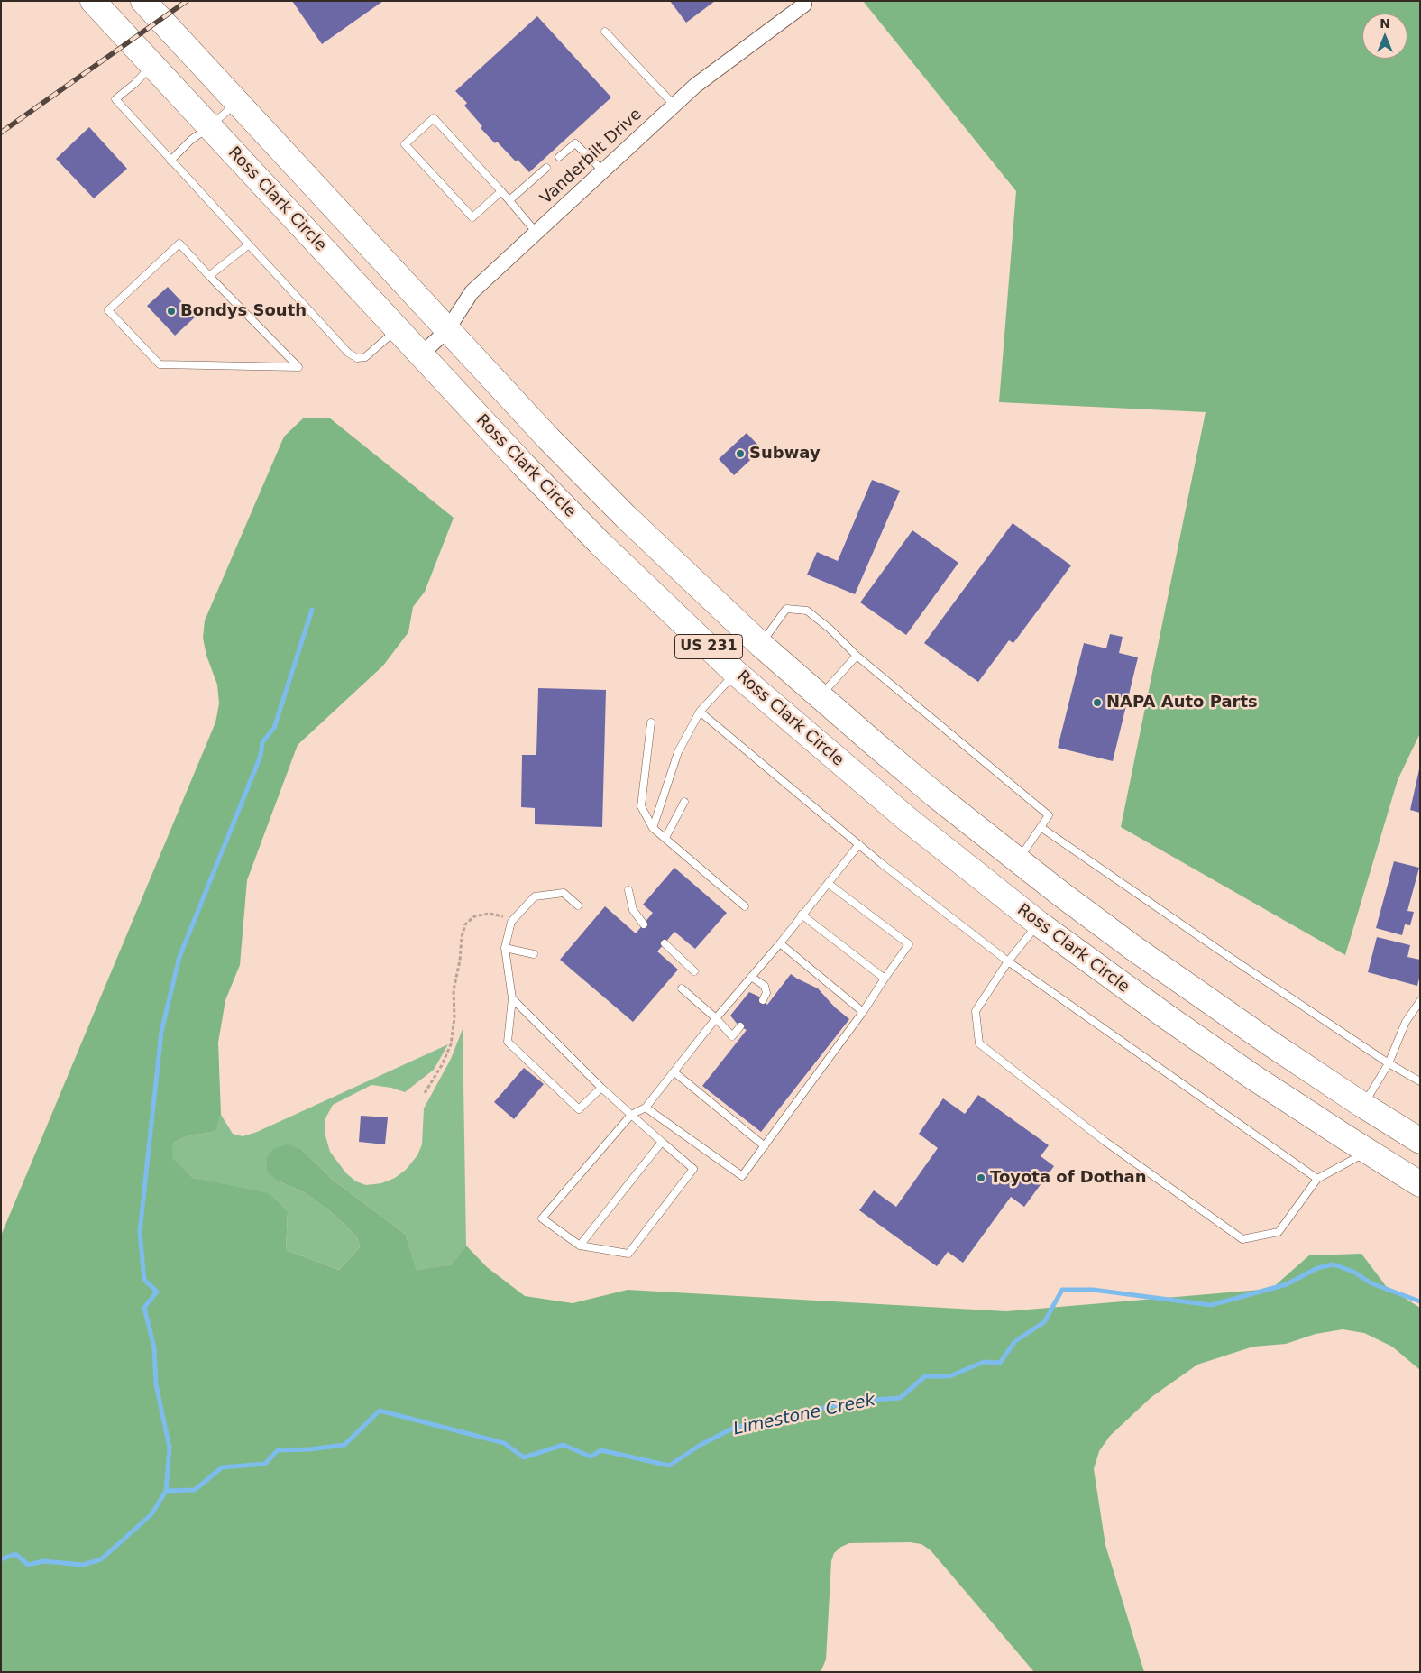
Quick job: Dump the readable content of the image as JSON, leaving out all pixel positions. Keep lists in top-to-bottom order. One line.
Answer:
{"streets":{"highway":["Ross Clark Circle","US 231"],"street":["Vanderbilt Drive"]},"crossings":[["Vanderbilt Drive","Ross Clark Circle"],["Vanderbilt Drive","US 231"]],"water":["Limestone Creek"],"places":["Bondys South","Subway","NAPA Auto Parts","Toyota of Dothan"],"north":"top"}
